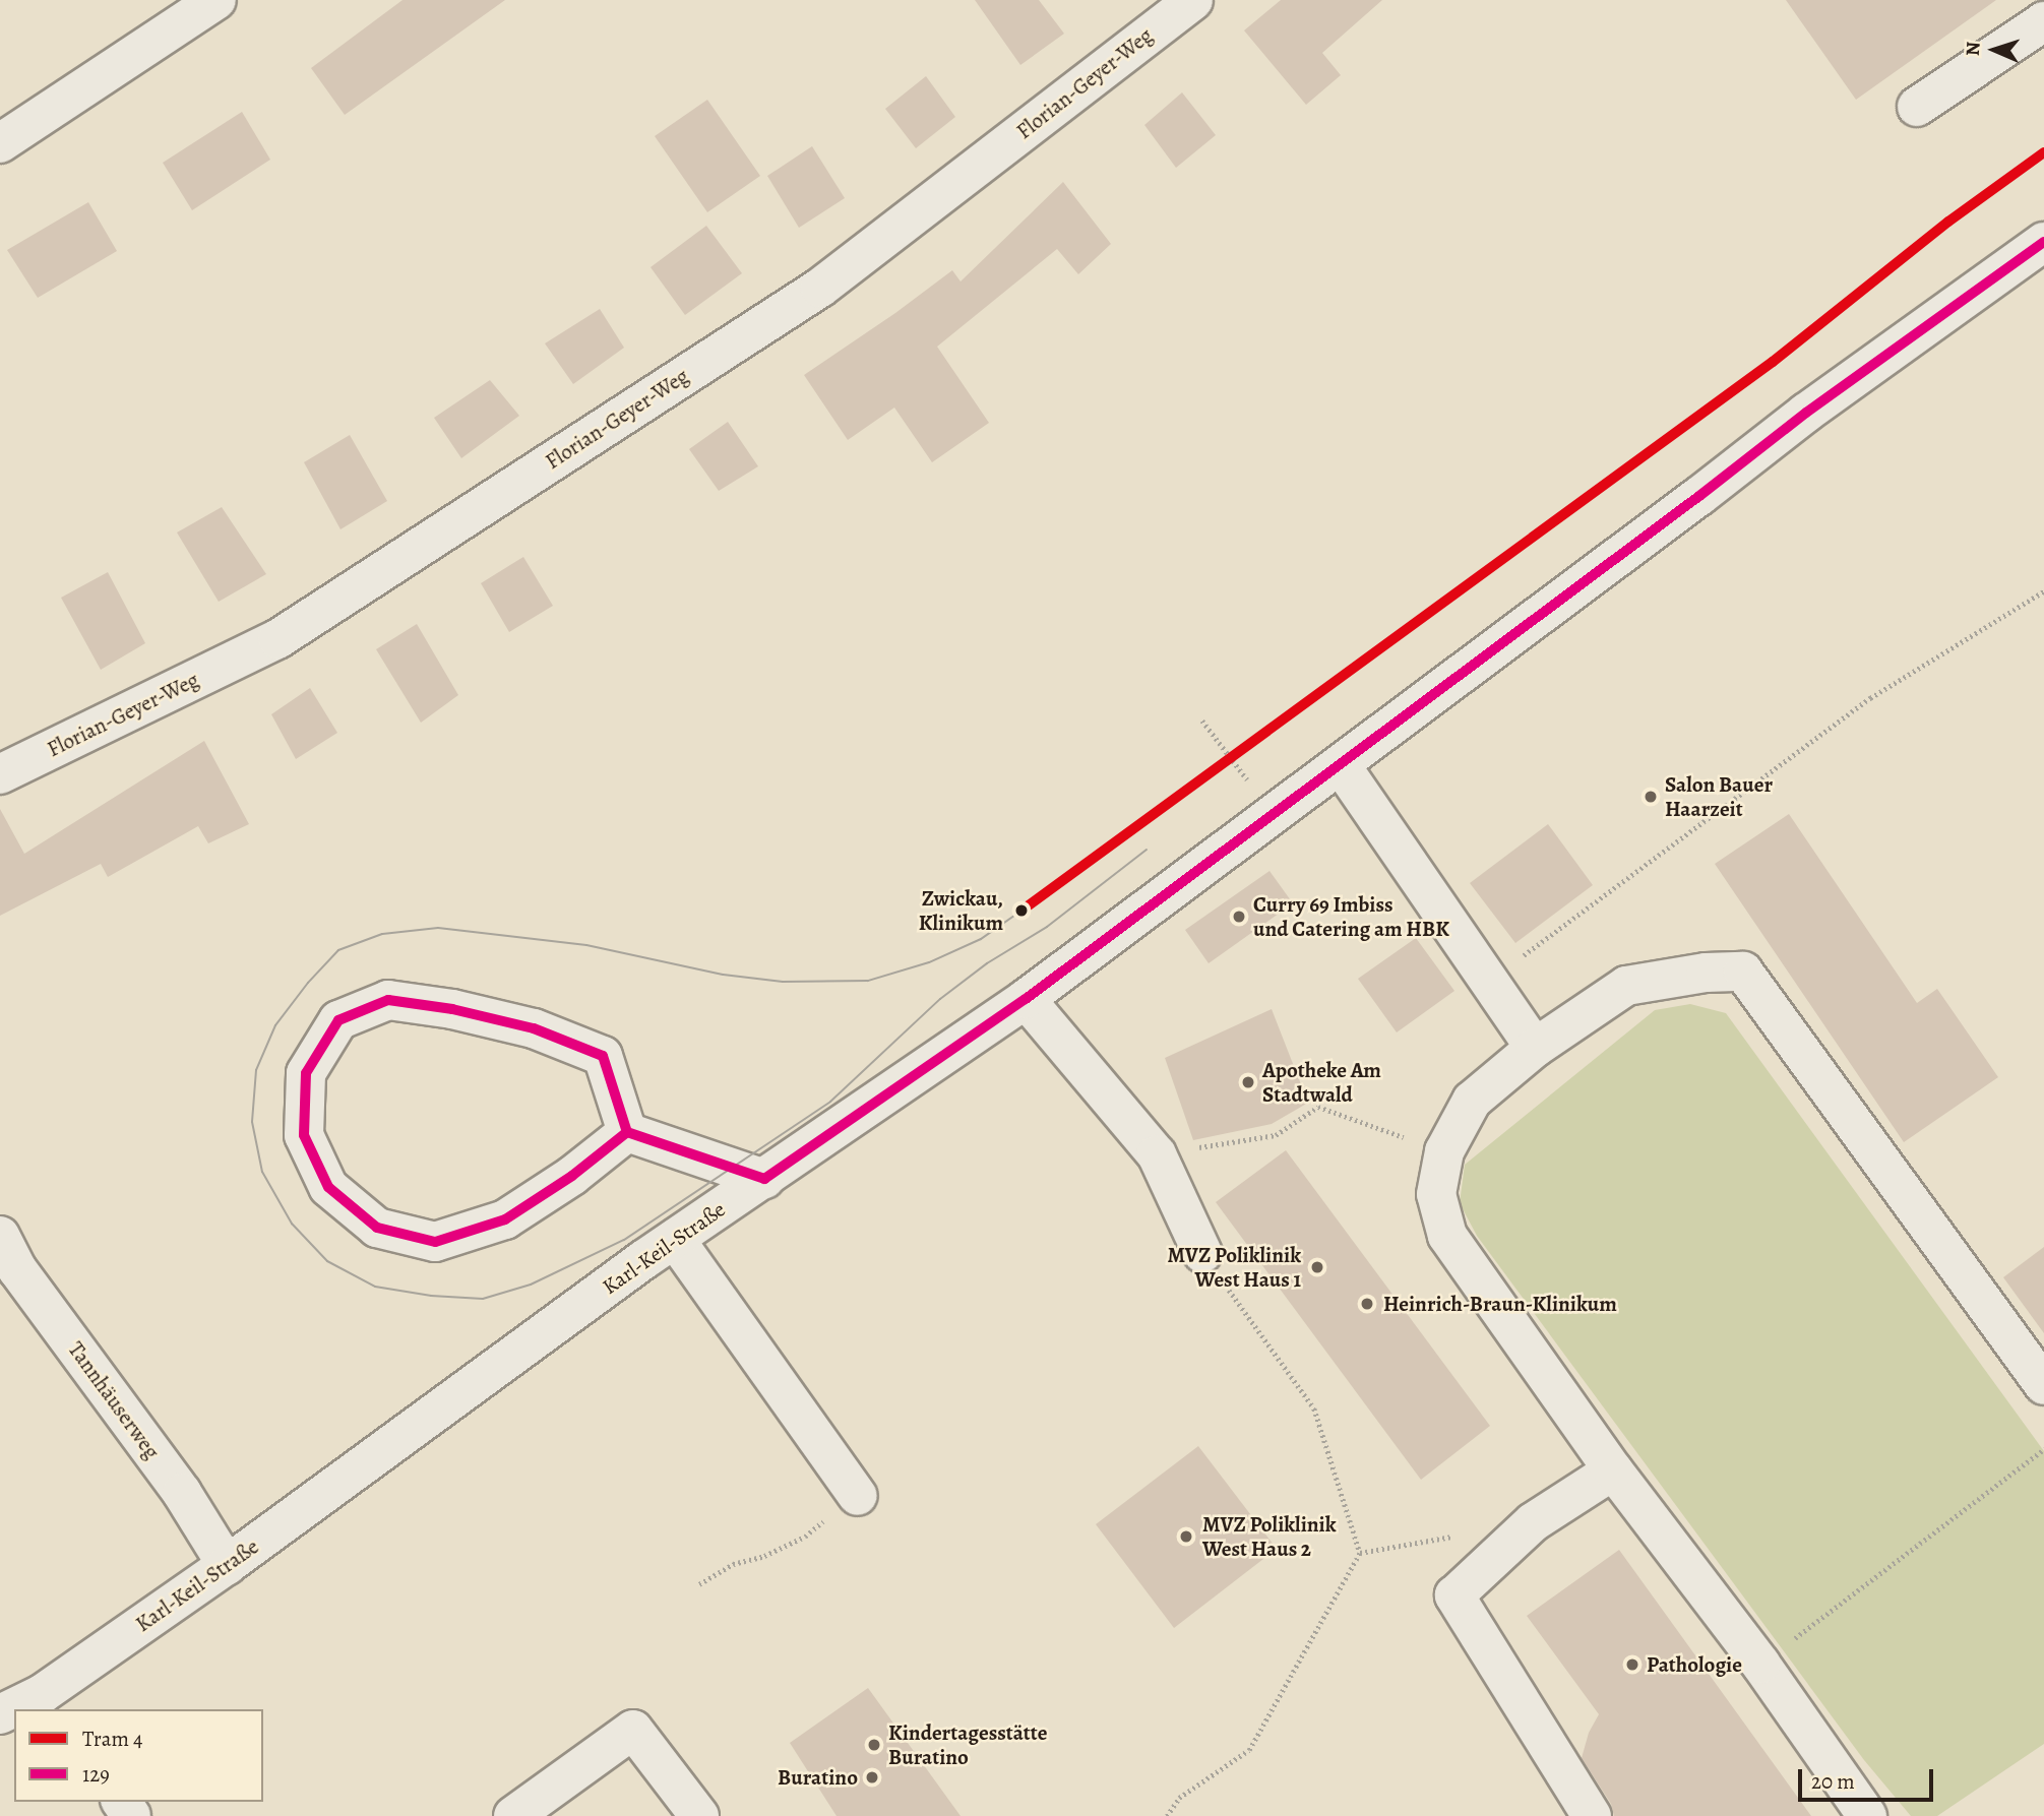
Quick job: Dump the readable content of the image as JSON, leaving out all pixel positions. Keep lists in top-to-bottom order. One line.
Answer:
{"streets":{"street":["Florian-Geyer-Weg","Karl-Keil-Straße","Tannhäuserweg"]},"crossings":[["Karl-Keil-Straße","Tannhäuserweg"]],"places":["Salon Bauer Haarzeit","Zwickau, Klinikum","Curry 69 Imbiss und Catering am HBK","Apotheke Am Stadtwald","MVZ Poliklinik West Haus 1","Heinrich-Braun-Klinikum","MVZ Poliklinik West Haus 2","Pathologie","Kindertagesstätte Buratino","Buratino"],"lines":["tram line 4","transit line 129"],"legend":["Tram 4","129"],"scale_bar":"20 m","north":"left"}
